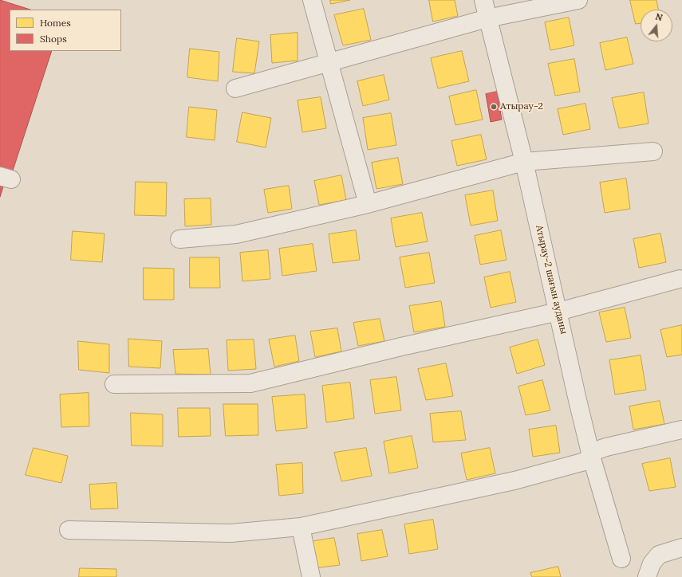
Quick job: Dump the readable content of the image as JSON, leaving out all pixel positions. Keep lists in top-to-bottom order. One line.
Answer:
{"streets":{"street":["Атырау-2 шағын ауданы"]},"places":["Атырау-2"],"legend":["Homes","Shops"],"north":"top"}
